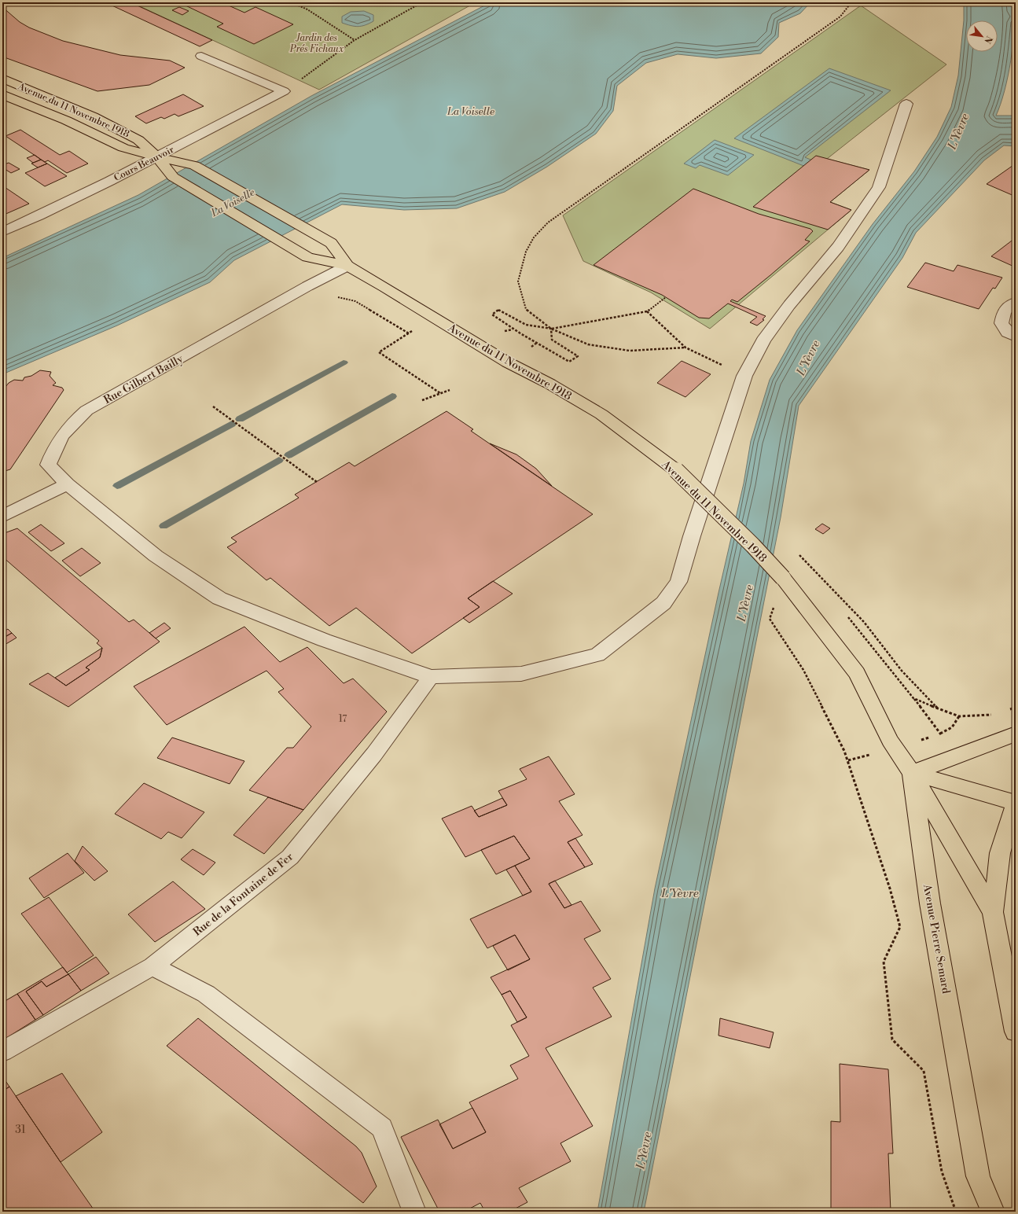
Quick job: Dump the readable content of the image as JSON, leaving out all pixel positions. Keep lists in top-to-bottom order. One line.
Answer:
{"streets":{"main road":["Avenue du 11 Novembre 1918","Avenue Pierre Semard"],"street":["Cours Beauvoir","Rue Gilbert Bailly","Rue de la Fontaine de Fer"]},"crossings":[["Avenue du 11 Novembre 1918","Cours Beauvoir"],["Avenue du 11 Novembre 1918","Rue Gilbert Bailly"],["Avenue du 11 Novembre 1918","Avenue Pierre Semard"]],"water":["La Voiselle","L'Yèvre"],"parks":["Jardin des Prés Fichaux"],"house_numbers":["17","31"],"north":"bottom right"}
